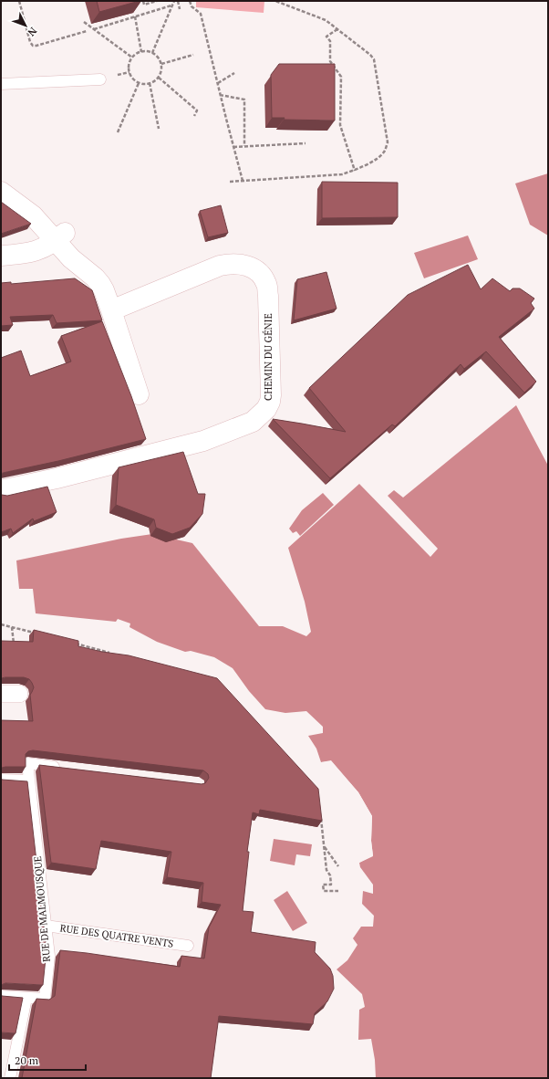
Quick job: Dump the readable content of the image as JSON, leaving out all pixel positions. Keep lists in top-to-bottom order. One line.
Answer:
{"streets":{"street":["CHEMIN DU GÉNIE"],"lane":["RUE DE MALMOUSQUE","RUE DES QUATRE VENTS"]},"crossings":[["RUE DE MALMOUSQUE","RUE DES QUATRE VENTS"]],"scale_bar":"20 m","north":"bottom right"}
